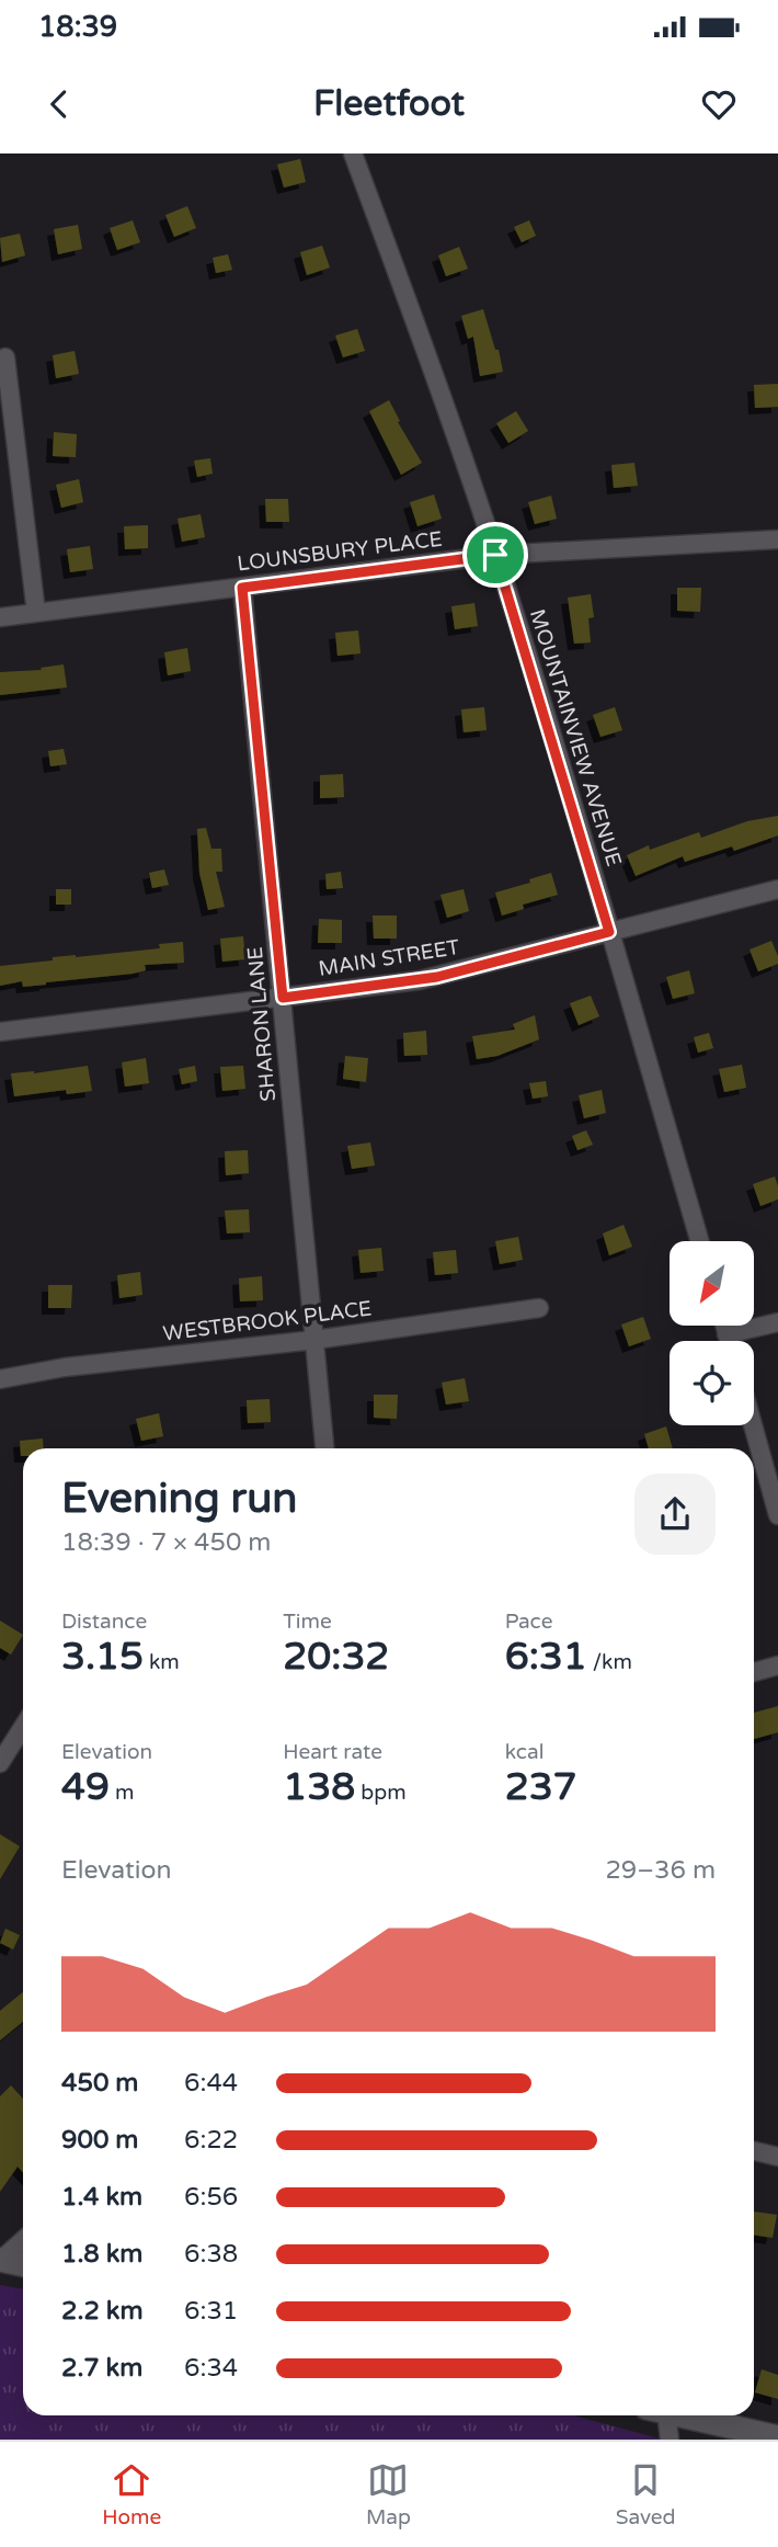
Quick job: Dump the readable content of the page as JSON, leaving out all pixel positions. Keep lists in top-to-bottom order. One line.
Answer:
{"streets":{"street":["LOUNSBURY PLACE","MOUNTAINVIEW AVENUE","MAIN STREET","SHARON LANE","WESTBROOK PLACE"]},"crossings":[["LOUNSBURY PLACE","MOUNTAINVIEW AVENUE"],["LOUNSBURY PLACE","SHARON LANE"],["MOUNTAINVIEW AVENUE","MAIN STREET"],["MAIN STREET","SHARON LANE"],["SHARON LANE","WESTBROOK PLACE"]],"north":"bottom left","page":{"status":"18:39","header":"Fleetfoot","heading":["Evening run","18:39 · 7 × 450 m"],"stats":[["Distance","3.15 km"],["Time","20:32"],["Pace","6:31 /km"],["Elevation","49 m"],["Heart rate","138 bpm"],["kcal","237"]],"chart":["Elevation","29–36 m"],"list":[{"name":"450 m","note":"6:44"},{"name":"900 m","note":"6:22"},{"name":"1.4 km","note":"6:56"},{"name":"1.8 km","note":"6:38"},{"name":"2.2 km","note":"6:31"},{"name":"2.7 km","note":"6:34"}],"tabs":["Home","Map","Saved"]}}
